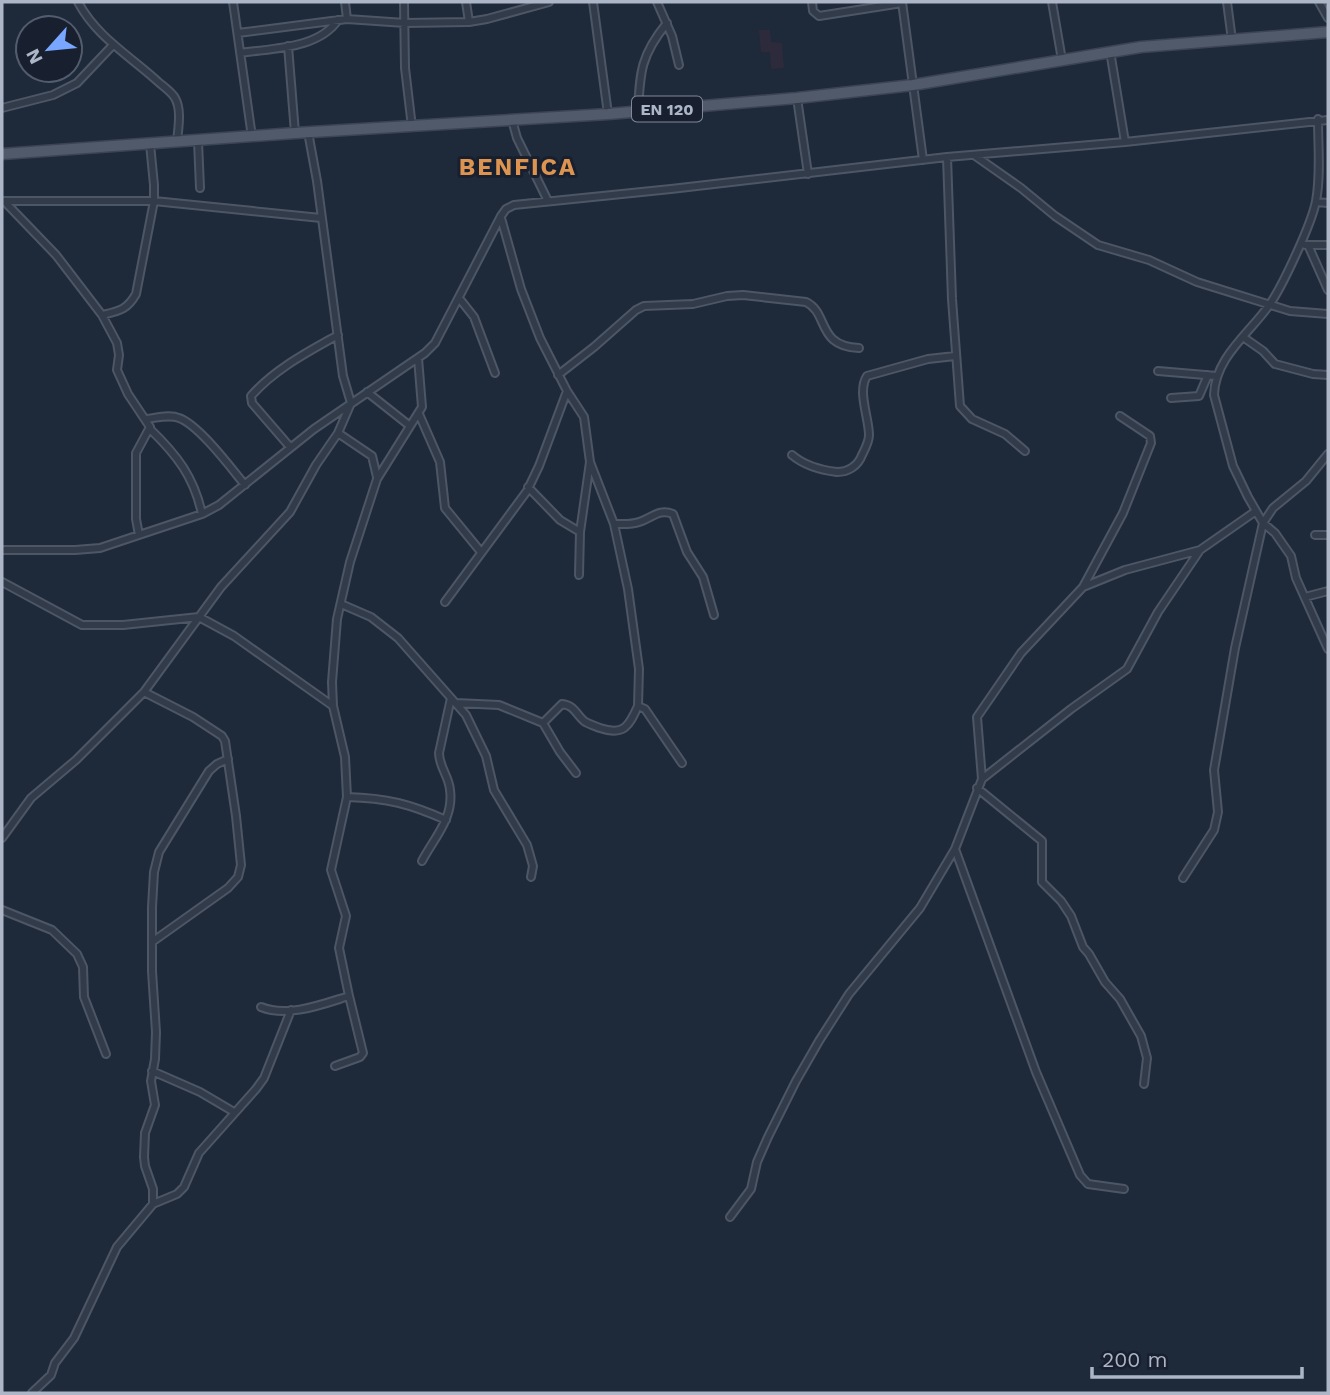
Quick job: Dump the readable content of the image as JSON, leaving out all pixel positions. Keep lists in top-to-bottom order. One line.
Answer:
{"streets":{"main road":["EN 120"]},"districts":["BENFICA"],"scale_bar":"200 m","north":"bottom left"}
